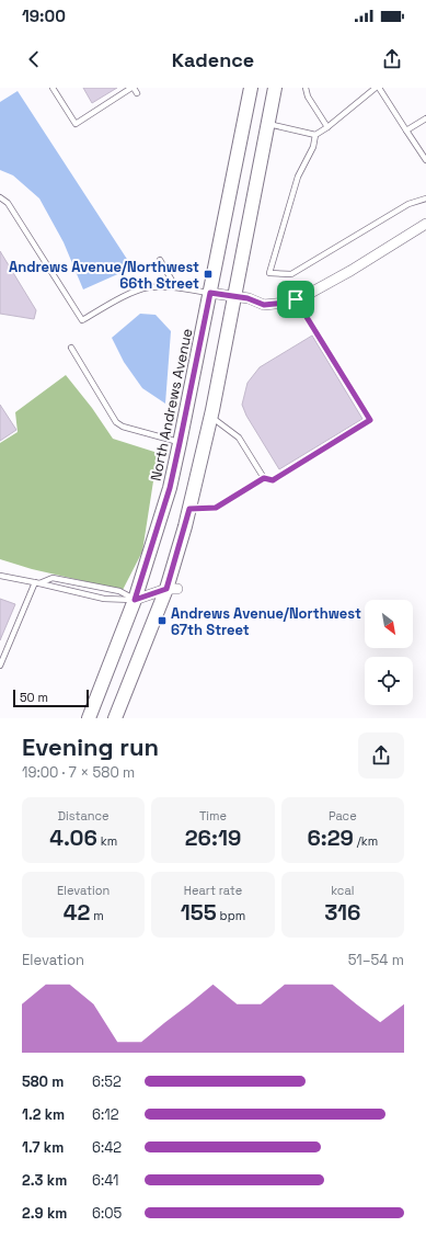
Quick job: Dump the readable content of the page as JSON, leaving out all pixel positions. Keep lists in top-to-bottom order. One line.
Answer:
{"streets":{"main road":["North Andrews Avenue"]},"places":{"transit":["Andrews Avenue/Northwest 66th Street","Andrews Avenue/Northwest 67th Street"]},"scale_bar":"50 m","north":"bottom right","page":{"status":"19:00","header":"Kadence","scale":"50 m","heading":["Evening run","19:00 · 7 × 580 m"],"stats":[["Distance","4.06 km"],["Time","26:19"],["Pace","6:29 /km"],["Elevation","42 m"],["Heart rate","155 bpm"],["kcal","316"]],"chart":["Elevation","51–54 m"],"list":[{"name":"580 m","note":"6:52"},{"name":"1.2 km","note":"6:12"},{"name":"1.7 km","note":"6:42"},{"name":"2.3 km","note":"6:41"},{"name":"2.9 km","note":"6:05"}]}}
